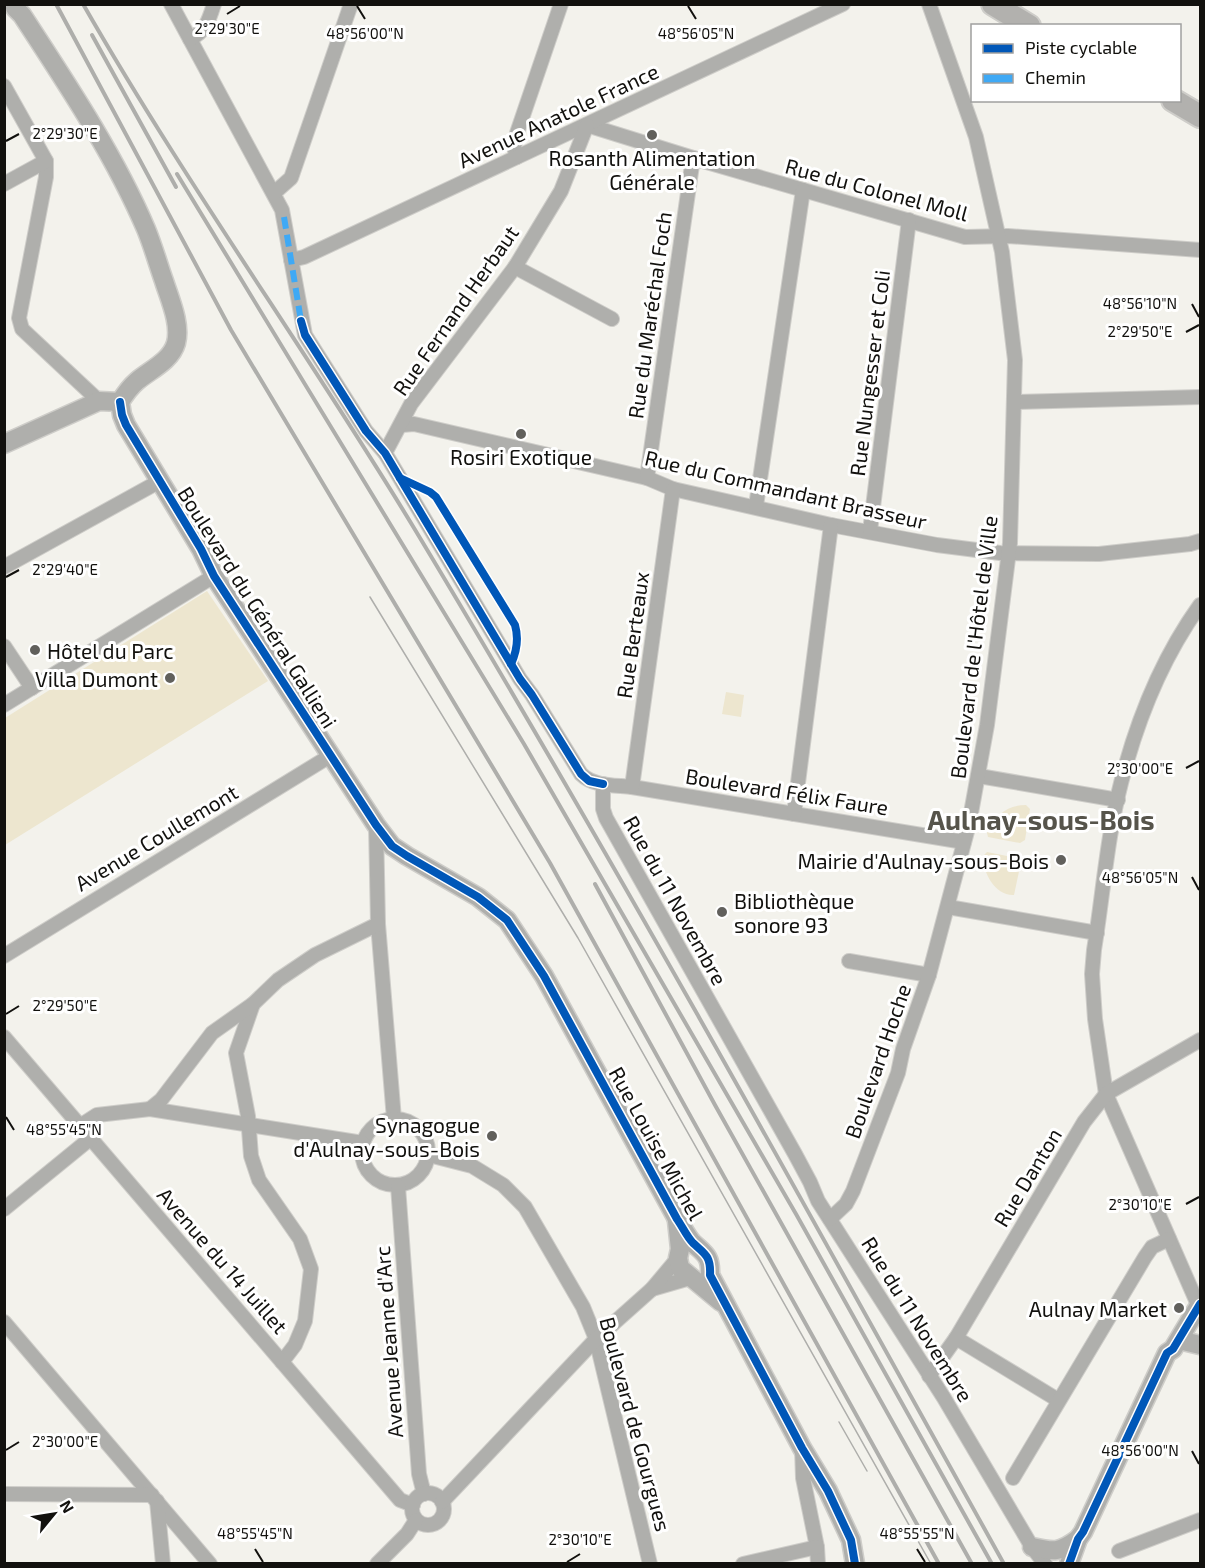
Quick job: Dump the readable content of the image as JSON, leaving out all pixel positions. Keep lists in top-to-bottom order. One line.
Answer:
{"streets":{"street":["Avenue Anatole France","Rue du Colonel Moll","Rue Fernand Herbaut","Rue du Maréchal Foch","Rue Nungesser et Coli","Rue du Commandant Brasseur","Boulevard du Général Gallieni","Rue Berteaux","Boulevard de l'Hôtel de Ville","Boulevard Félix Faure","Avenue Coullemont","Rue du 11 Novembre","Boulevard Hoche","Rue Louise Michel","Rue Danton","Avenue du 14 Juillet","Avenue Jeanne d'Arc","Boulevard de Gourgues"]},"crossings":[["Avenue Anatole France","Rue du Colonel Moll"],["Avenue Anatole France","Rue Fernand Herbaut"],["Rue du Colonel Moll","Rue Fernand Herbaut"],["Rue du Colonel Moll","Rue du Maréchal Foch"],["Rue du Colonel Moll","Rue Nungesser et Coli"],["Rue du Colonel Moll","Boulevard de l'Hôtel de Ville"],["Rue Fernand Herbaut","Rue du Commandant Brasseur"],["Rue du Maréchal Foch","Rue du Commandant Brasseur"],["Rue Nungesser et Coli","Rue du Commandant Brasseur"],["Rue du Commandant Brasseur","Rue Berteaux"],["Rue du Commandant Brasseur","Boulevard de l'Hôtel de Ville"],["Boulevard du Général Gallieni","Avenue Coullemont"],["Boulevard du Général Gallieni","Rue Louise Michel"],["Rue Berteaux","Boulevard Félix Faure"],["Boulevard de l'Hôtel de Ville","Boulevard Félix Faure"],["Boulevard de l'Hôtel de Ville","Boulevard Hoche"],["Boulevard Félix Faure","Rue du 11 Novembre"],["Rue du 11 Novembre","Boulevard Hoche"],["Rue du 11 Novembre","Rue Danton"],["Avenue du 14 Juillet","Avenue Jeanne d'Arc"],["Avenue Jeanne d'Arc","Boulevard de Gourgues"]],"districts":["Aulnay-sous-Bois"],"places":["Rosanth Alimentation Générale","Rosiri Exotique","Hôtel du Parc","Villa Dumont","Mairie d'Aulnay-sous-Bois","Bibliothèque sonore 93","Synagogue d'Aulnay-sous-Bois","Aulnay Market"],"legend":["Piste cyclable","Chemin"],"north":"top right","coordinates":["2°29'30\"E","48°56'05\"N","48°56'00\"N","48°56'10\"N","2°29'50\"E","2°29'40\"E","2°30'00\"E","48°55'45\"N","2°30'10\"E","48°55'55\"N"]}
